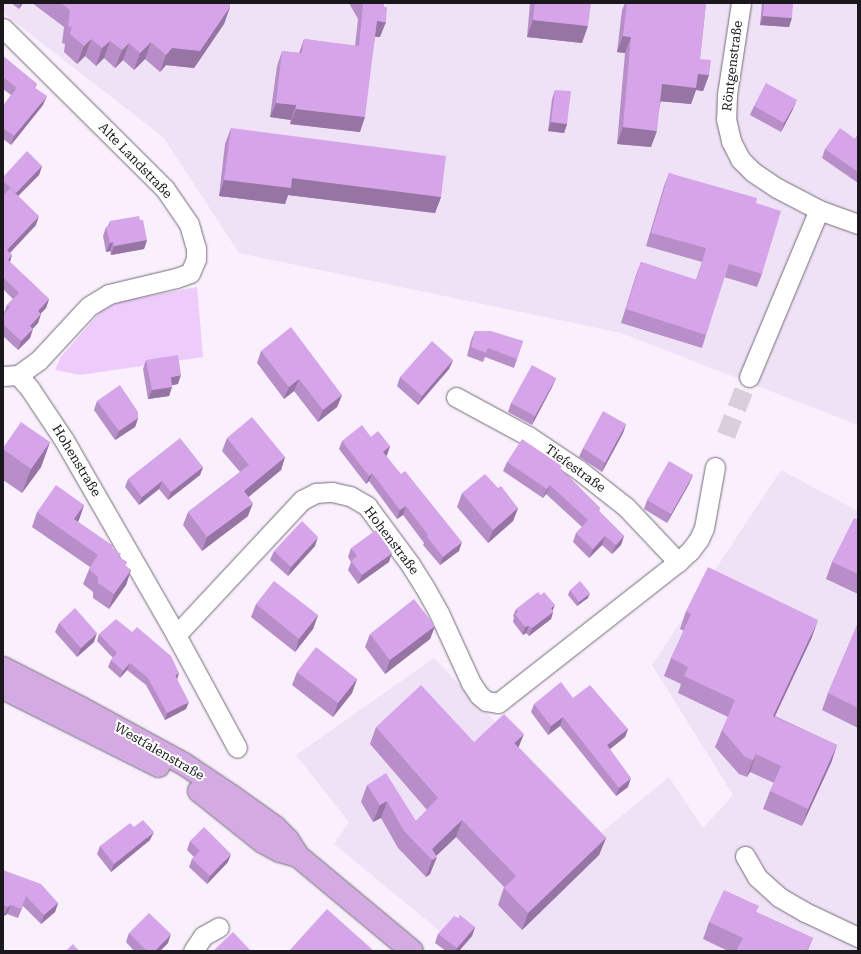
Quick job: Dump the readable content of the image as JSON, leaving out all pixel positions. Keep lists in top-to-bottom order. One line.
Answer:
{"streets":{"main road":["Westfalenstraße"],"street":["Röntgenstraße","Alte Landstraße","Hohenstraße","Tiefestraße"]},"crossings":[["Alte Landstraße","Hohenstraße"],["Hohenstraße","Tiefestraße"]]}
